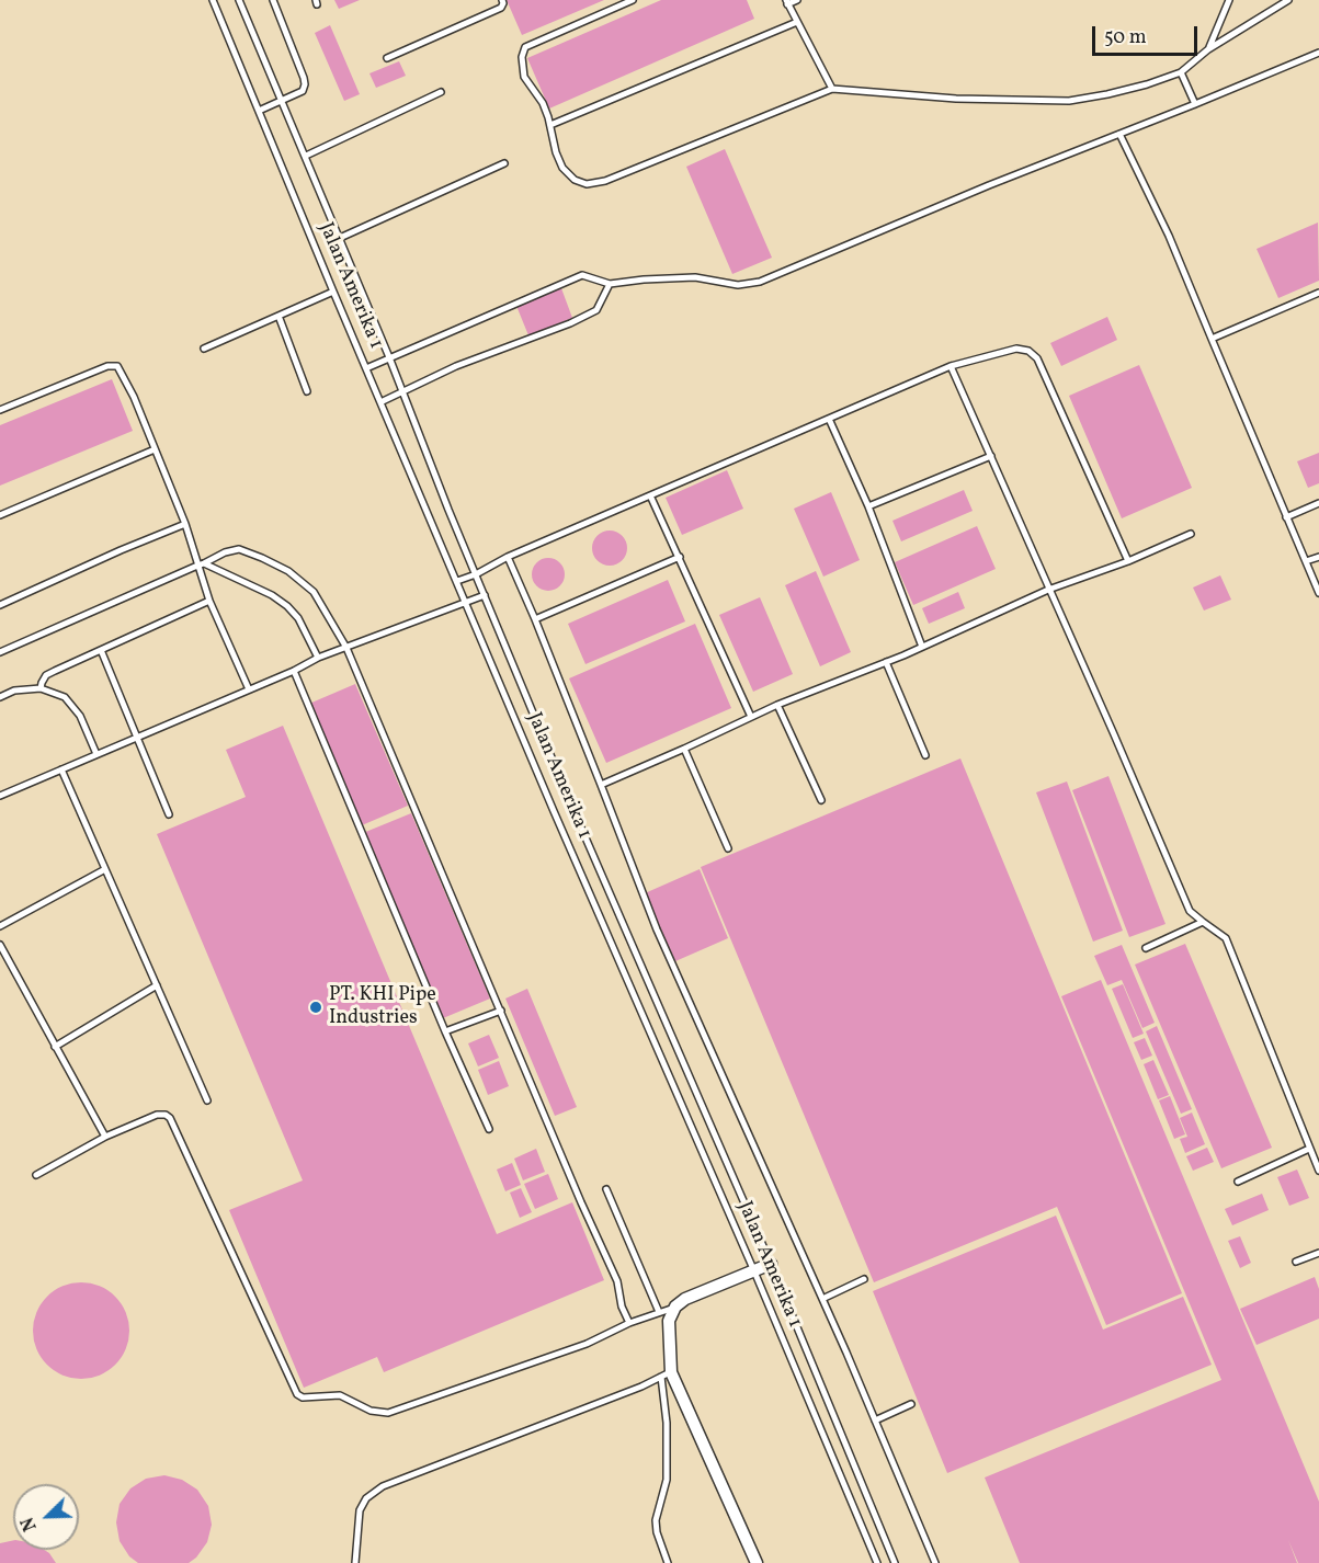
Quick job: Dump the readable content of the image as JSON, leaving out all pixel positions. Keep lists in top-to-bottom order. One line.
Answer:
{"streets":{"lane":["Jalan Amerika 1"]},"places":["PT. KHI Pipe Industries"],"scale_bar":"50 m","north":"bottom left"}
